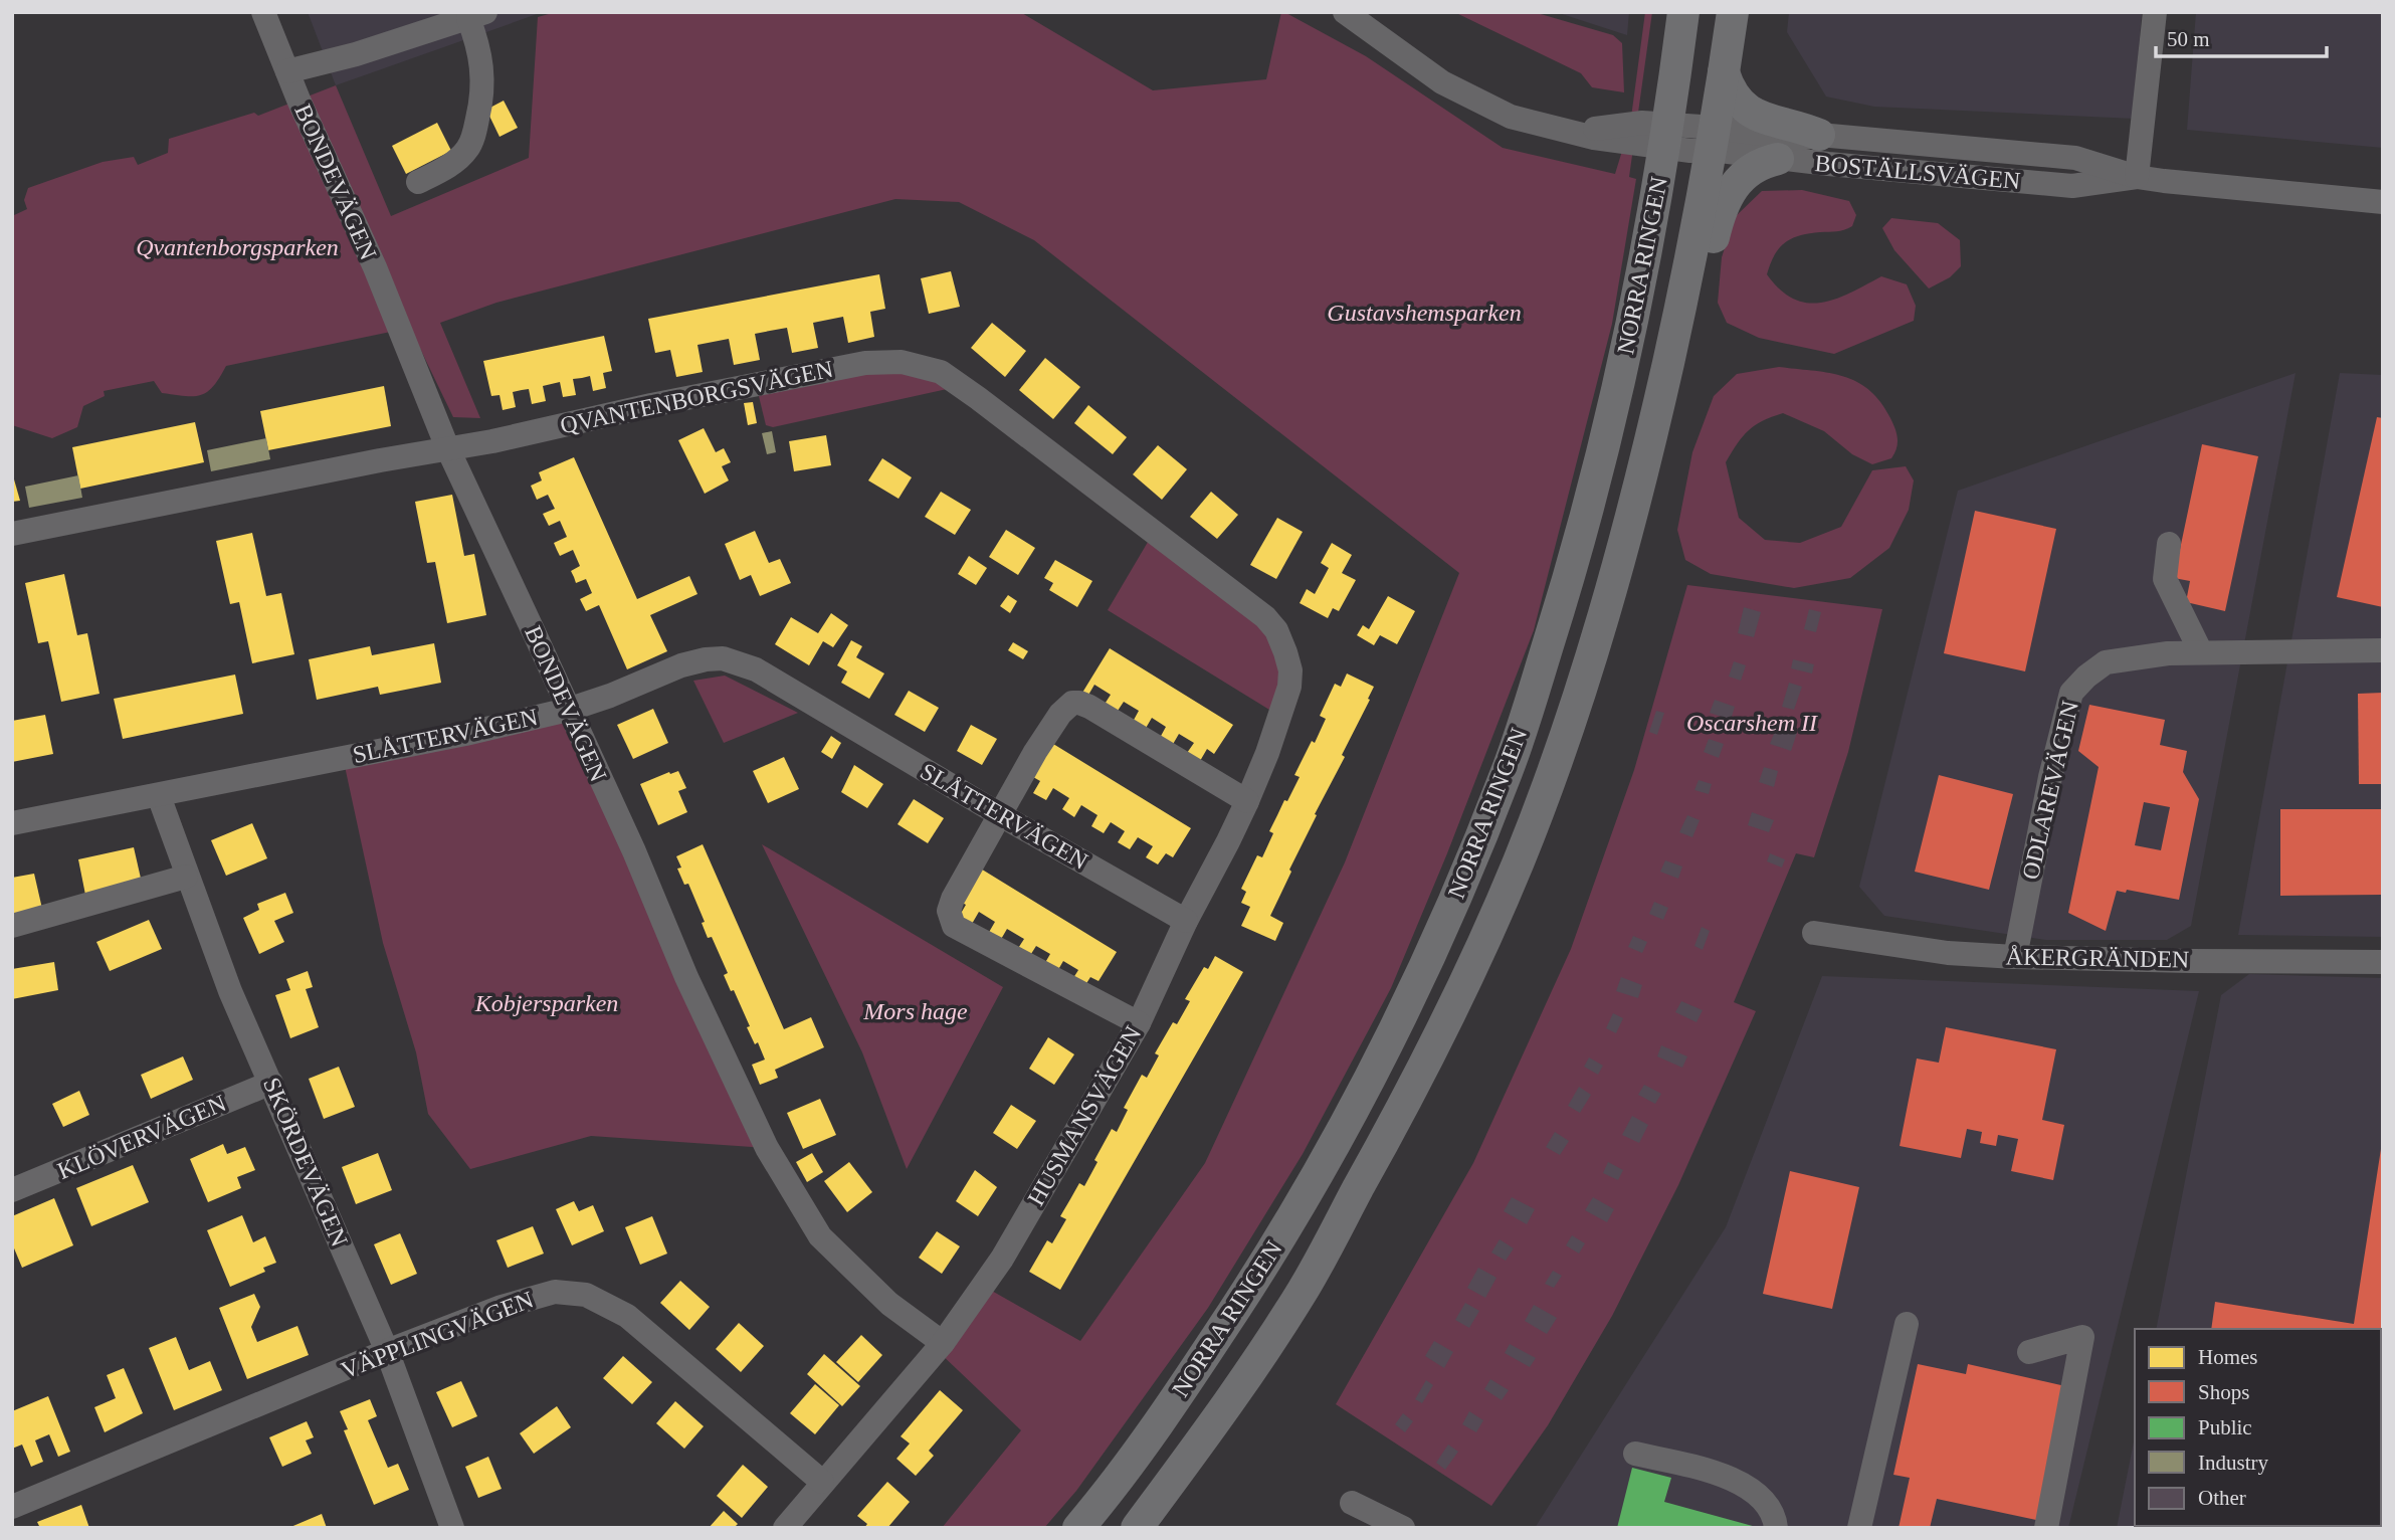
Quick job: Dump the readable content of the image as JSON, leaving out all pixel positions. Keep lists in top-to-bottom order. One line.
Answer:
{"streets":{"main road":["NORRA RINGEN"],"street":["BOSTÄLLSVÄGEN","BONDEVÄGEN","QVANTENBORGSVÄGEN","SLÅTTERVÄGEN","ODLAREVÄGEN","ÅKERGRÄNDEN","HUSMANSVÄGEN","KLÖVERVÄGEN","SKÖRDEVÄGEN","VÄPPLINGVÄGEN"]},"crossings":[["BOSTÄLLSVÄGEN","NORRA RINGEN"],["BONDEVÄGEN","QVANTENBORGSVÄGEN"],["BONDEVÄGEN","SLÅTTERVÄGEN"],["BONDEVÄGEN","HUSMANSVÄGEN"],["QVANTENBORGSVÄGEN","HUSMANSVÄGEN"],["SLÅTTERVÄGEN","HUSMANSVÄGEN"],["SLÅTTERVÄGEN","SKÖRDEVÄGEN"],["ODLAREVÄGEN","ÅKERGRÄNDEN"],["HUSMANSVÄGEN","VÄPPLINGVÄGEN"],["KLÖVERVÄGEN","SKÖRDEVÄGEN"],["SKÖRDEVÄGEN","VÄPPLINGVÄGEN"]],"parks":["Qvantenborgsparken","Gustavshemsparken","Oscarshem II","Kobjersparken","Mors hage"],"legend":["Homes","Shops","Public","Industry","Other"],"scale_bar":"50 m"}
